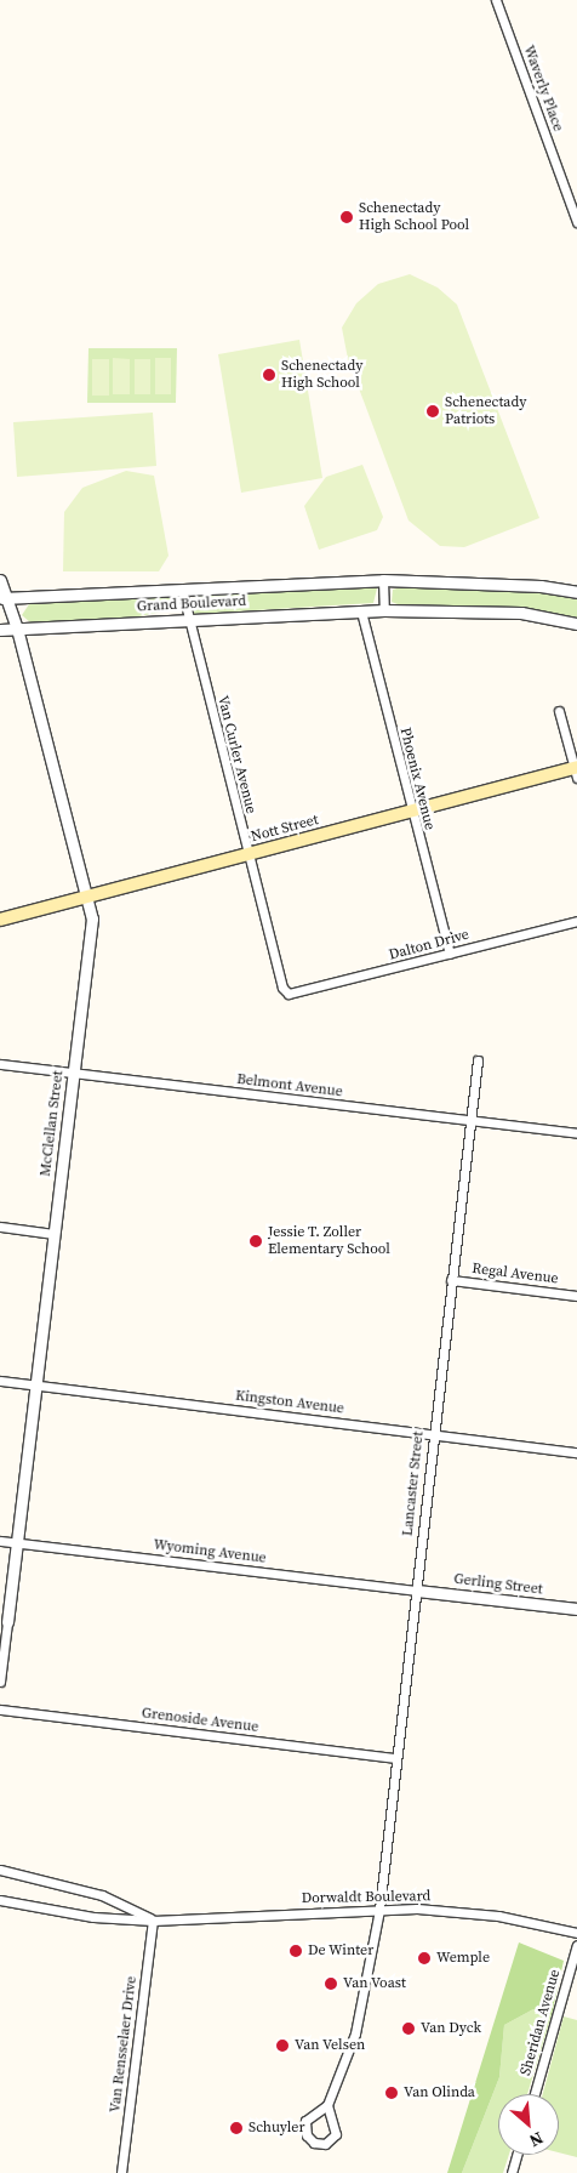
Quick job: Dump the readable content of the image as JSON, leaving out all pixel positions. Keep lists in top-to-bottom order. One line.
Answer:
{"streets":{"main road":["Nott Street"],"street":["Waverly Place","Grand Boulevard","Van Curler Avenue","Phoenix Avenue","Dalton Drive","Belmont Avenue","McClellan Street","Regal Avenue","Kingston Avenue","Lancaster Street","Wyoming Avenue","Gerling Street","Grenoside Avenue","Dorwaldt Boulevard","Sheridan Avenue","Van Rensselaer Drive"]},"crossings":[["Grand Boulevard","Van Curler Avenue"],["Grand Boulevard","Phoenix Avenue"],["Grand Boulevard","McClellan Street"],["Van Curler Avenue","Nott Street"],["Van Curler Avenue","Dalton Drive"],["Phoenix Avenue","Nott Street"],["Phoenix Avenue","Dalton Drive"],["Nott Street","McClellan Street"],["Belmont Avenue","McClellan Street"],["Belmont Avenue","Lancaster Street"],["McClellan Street","Kingston Avenue"],["McClellan Street","Wyoming Avenue"],["Regal Avenue","Lancaster Street"],["Kingston Avenue","Lancaster Street"],["Lancaster Street","Wyoming Avenue"],["Lancaster Street","Gerling Street"],["Lancaster Street","Grenoside Avenue"],["Lancaster Street","Dorwaldt Boulevard"],["Wyoming Avenue","Gerling Street"],["Dorwaldt Boulevard","Van Rensselaer Drive"]],"places":["Schenectady High School Pool","Schenectady High School","Schenectady Patriots","Jessie T. Zoller Elementary School","De Winter","Wemple","Van Voast","Van Dyck","Van Velsen","Van Olinda","Schuyler"],"north":"bottom right"}
